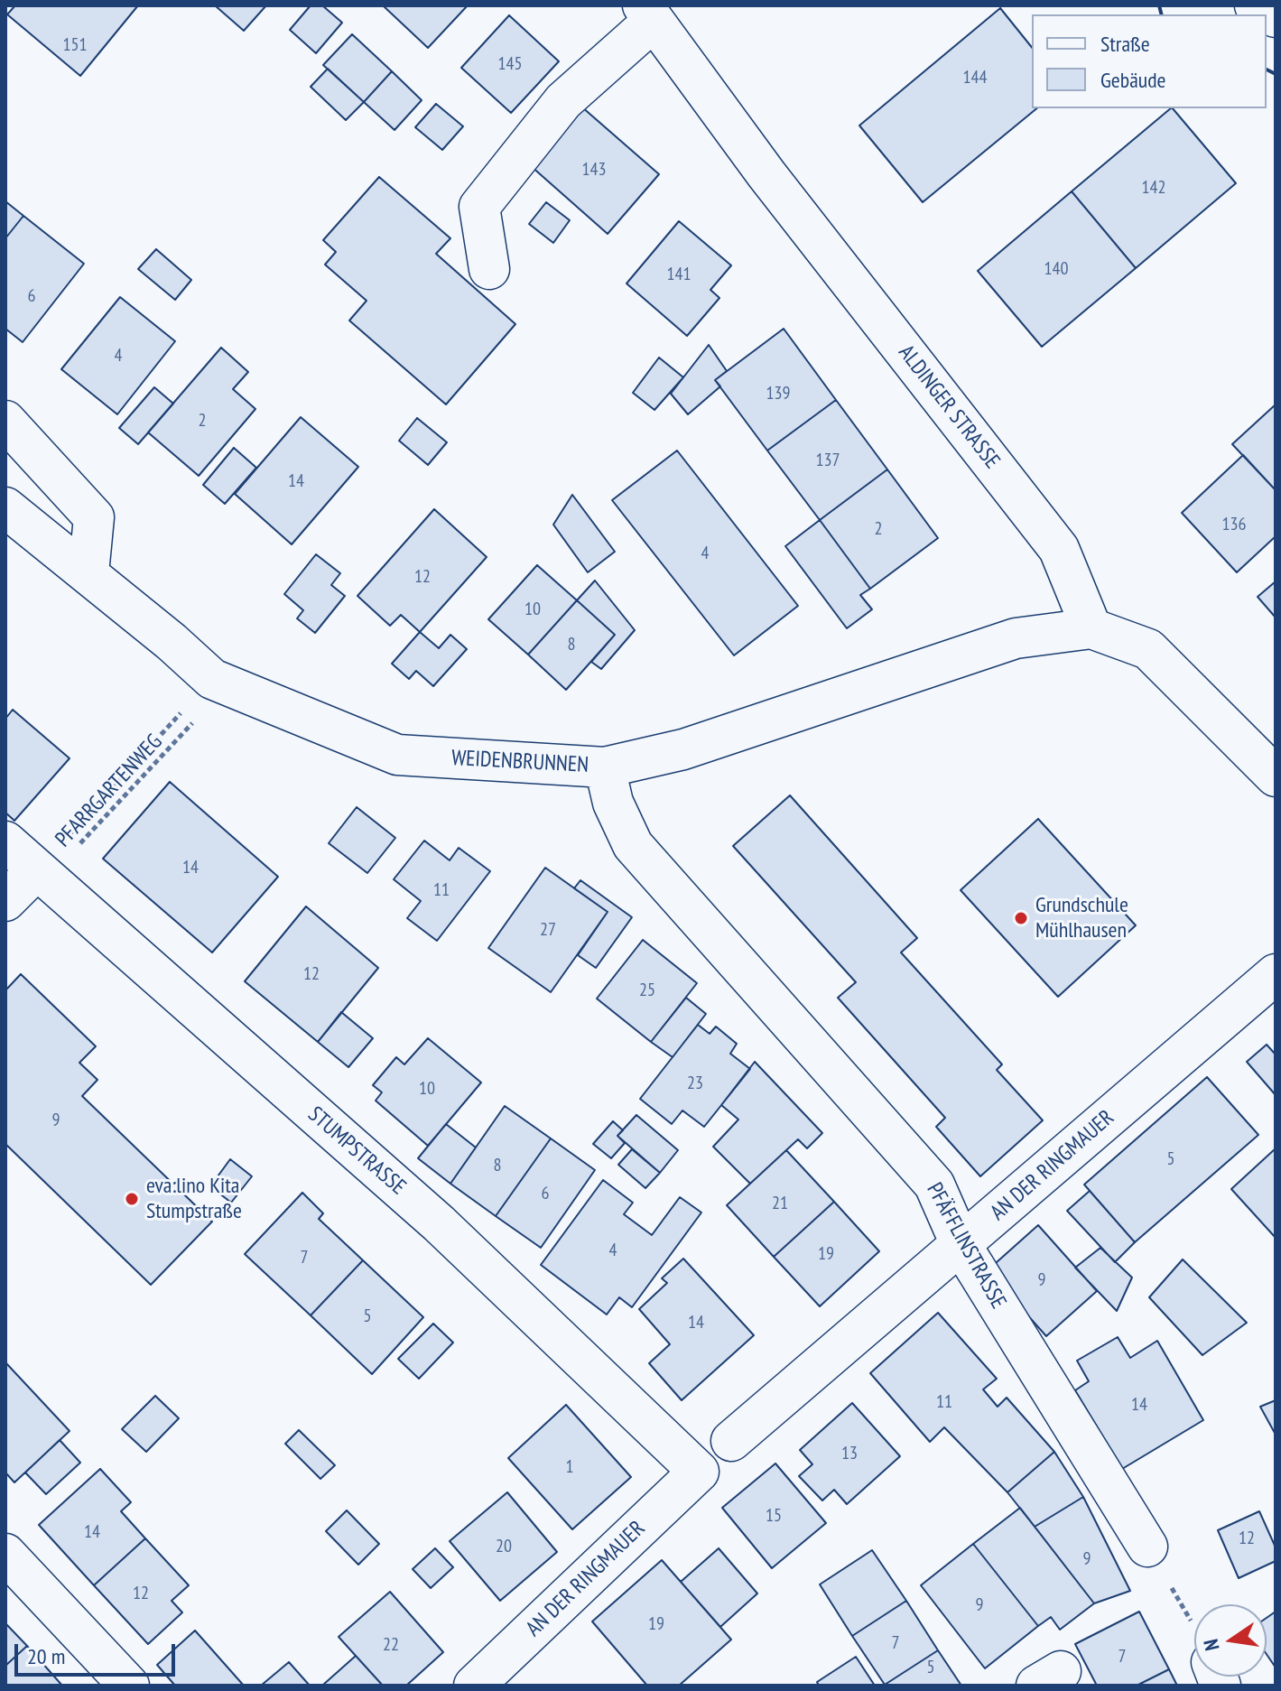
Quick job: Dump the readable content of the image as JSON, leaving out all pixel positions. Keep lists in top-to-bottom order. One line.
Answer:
{"streets":{"street":["ALDINGER STRASSE","WEIDENBRUNNEN","STUMPSTRASSE","AN DER RINGMAUER","PFÄFFLINSTRASSE"],"path":["PFARRGARTENWEG"]},"crossings":[["ALDINGER STRASSE","WEIDENBRUNNEN"],["WEIDENBRUNNEN","PFARRGARTENWEG"],["WEIDENBRUNNEN","PFÄFFLINSTRASSE"],["PFARRGARTENWEG","STUMPSTRASSE"],["STUMPSTRASSE","AN DER RINGMAUER"],["AN DER RINGMAUER","PFÄFFLINSTRASSE"]],"places":["Grundschule Mühlhausen","eva:lino Kita Stumpstraße"],"house_numbers":["151","145","144","143","142","140","141","6","4","139","2","137","14","136","2","4","12","10","8","14","11","27","12","25","23","10","9","5","8","6","21","4","19","7","9","5","14","11","14","13","1","15","14","12","20","9","12","9","19","7","22","7","5"],"legend":["Straße","Gebäude"],"scale_bar":"20 m","north":"left"}
